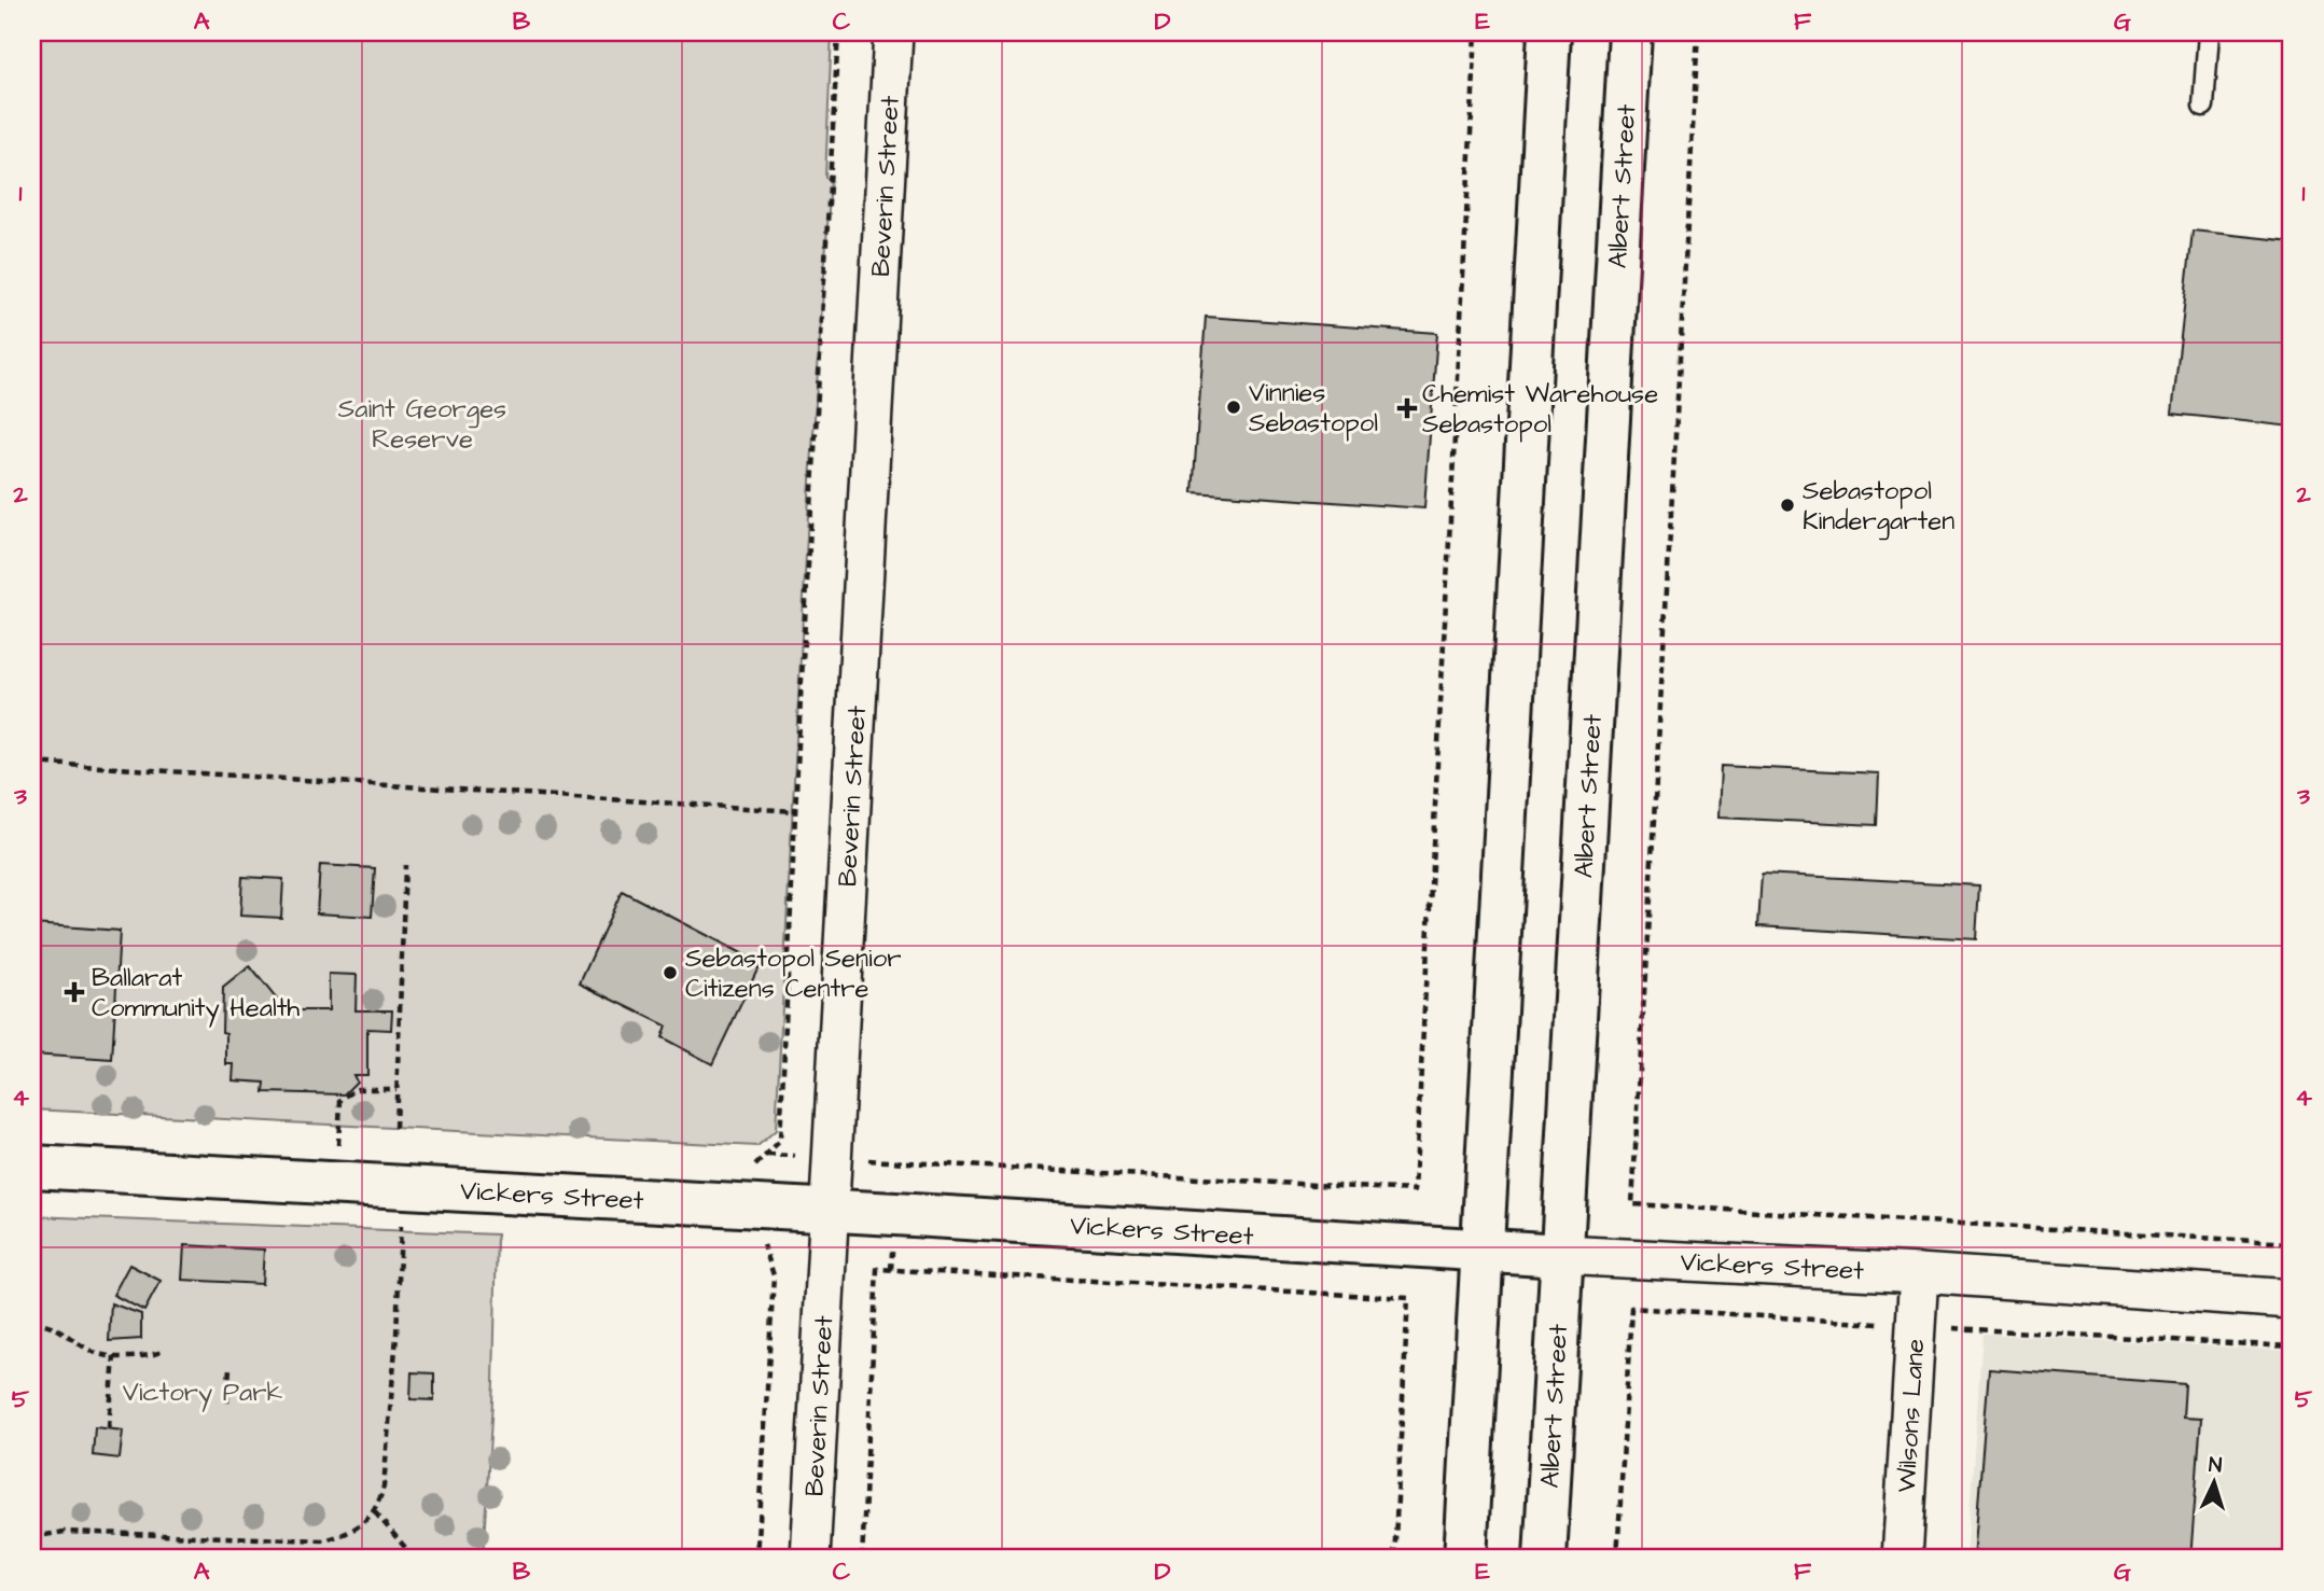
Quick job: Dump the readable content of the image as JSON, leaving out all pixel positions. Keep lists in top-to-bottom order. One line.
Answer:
{"streets":{"main road":["Albert Street","Vickers Street"],"street":["Beverin Street","Wilsons Lane"]},"crossings":[["Beverin Street","Vickers Street"],["Albert Street","Vickers Street"],["Vickers Street","Wilsons Lane"]],"parks":["Saint Georges Reserve","Victory Park"],"places":{"other":["Vinnies Sebastopol","Sebastopol Kindergarten","Sebastopol Senior Citizens Centre"],"health":["Chemist Warehouse Sebastopol","Ballarat Community Health"]},"north":"top","grid":{"columns":["A","B","C","D","E","F","G"],"rows":["1","2","3","4","5"]}}
